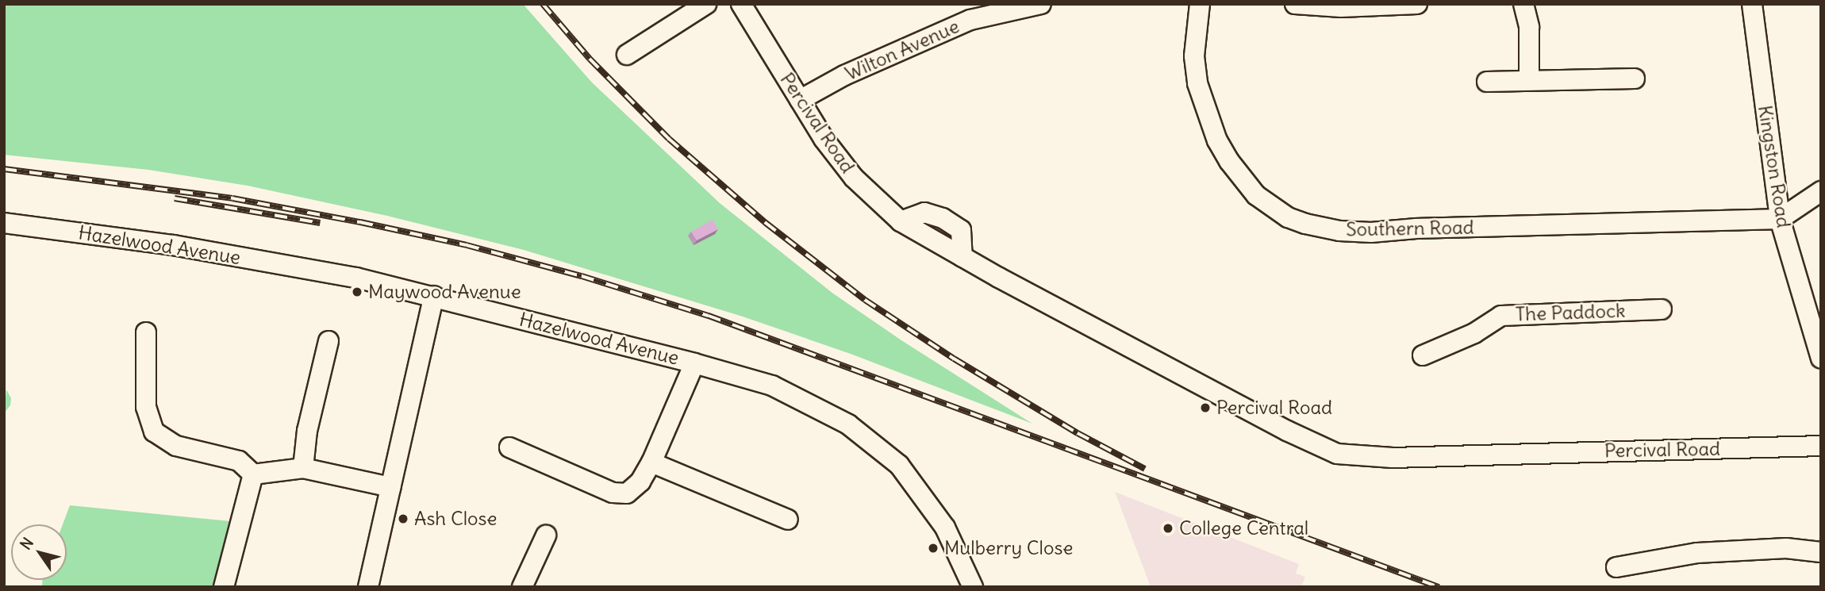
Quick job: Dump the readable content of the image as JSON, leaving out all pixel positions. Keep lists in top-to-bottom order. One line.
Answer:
{"streets":{"street":["Wilton Avenue","Percival Road","Kingston Road","Southern Road","Hazelwood Avenue","The Paddock"]},"crossings":[["Wilton Avenue","Percival Road"],["Kingston Road","Southern Road"]],"places":["Maywood Avenue","Percival Road","Ash Close","College Central","Mulberry Close"],"north":"top left"}
